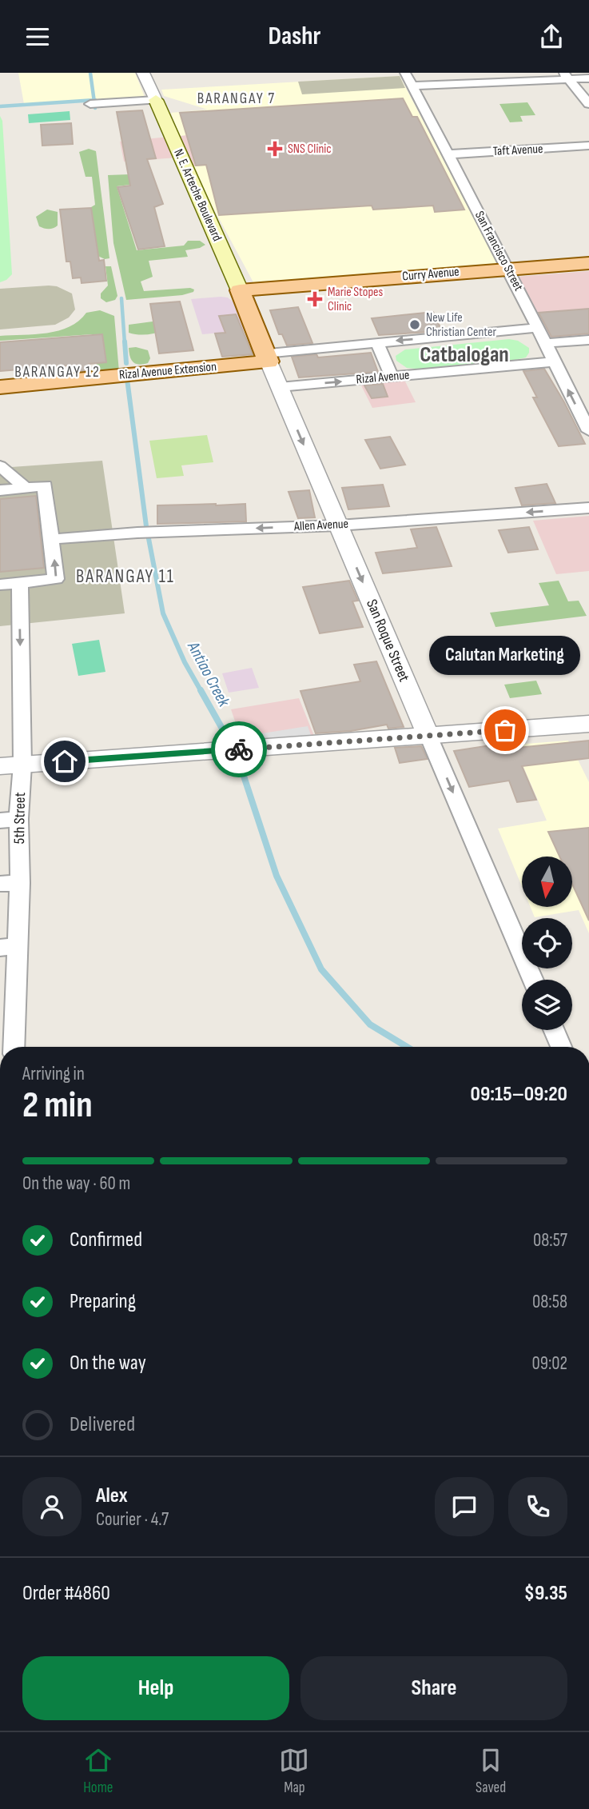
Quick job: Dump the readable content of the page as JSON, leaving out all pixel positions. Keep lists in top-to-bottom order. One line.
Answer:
{"streets":{"main road":["N. E. Arteche Boulevard","Curry Avenue","Rizal Avenue Extension","San Roque Street"],"street":["Taft Avenue","San Francisco Street","Rizal Avenue","Allen Avenue","5th Street"]},"crossings":[["Taft Avenue","San Francisco Street"],["N. E. Arteche Boulevard","Curry Avenue"],["N. E. Arteche Boulevard","San Roque Street"],["San Francisco Street","Curry Avenue"],["San Francisco Street","Rizal Avenue"],["Curry Avenue","San Roque Street"],["Rizal Avenue Extension","San Roque Street"],["Rizal Avenue","San Roque Street"],["Allen Avenue","San Roque Street"]],"one_way":["Allen Avenue","San Roque Street","5th Street"],"districts":["BARANGAY 7","Catbalogan","BARANGAY 12","BARANGAY 11"],"water":["Antiao Creek"],"places":{"health":["SNS Clinic","Marie Stopes Clinic"],"other":["New Life Christian Center","Calutan Marketing"]},"north":"bottom","page":{"header":"Dashr","bubble":"Calutan Marketing","heading":["2 min","Arriving in","09:15–09:20"],"panel":["Alex","Courier · 4.7","Order #4860","$9.35"],"bar":"On the way · 60 m","list":[["Confirmed","08:57"],["Preparing","08:58"],["On the way","09:02"],"Delivered"],"buttons":["Help","Share"],"tabs":["Home","Map","Saved"]}}
